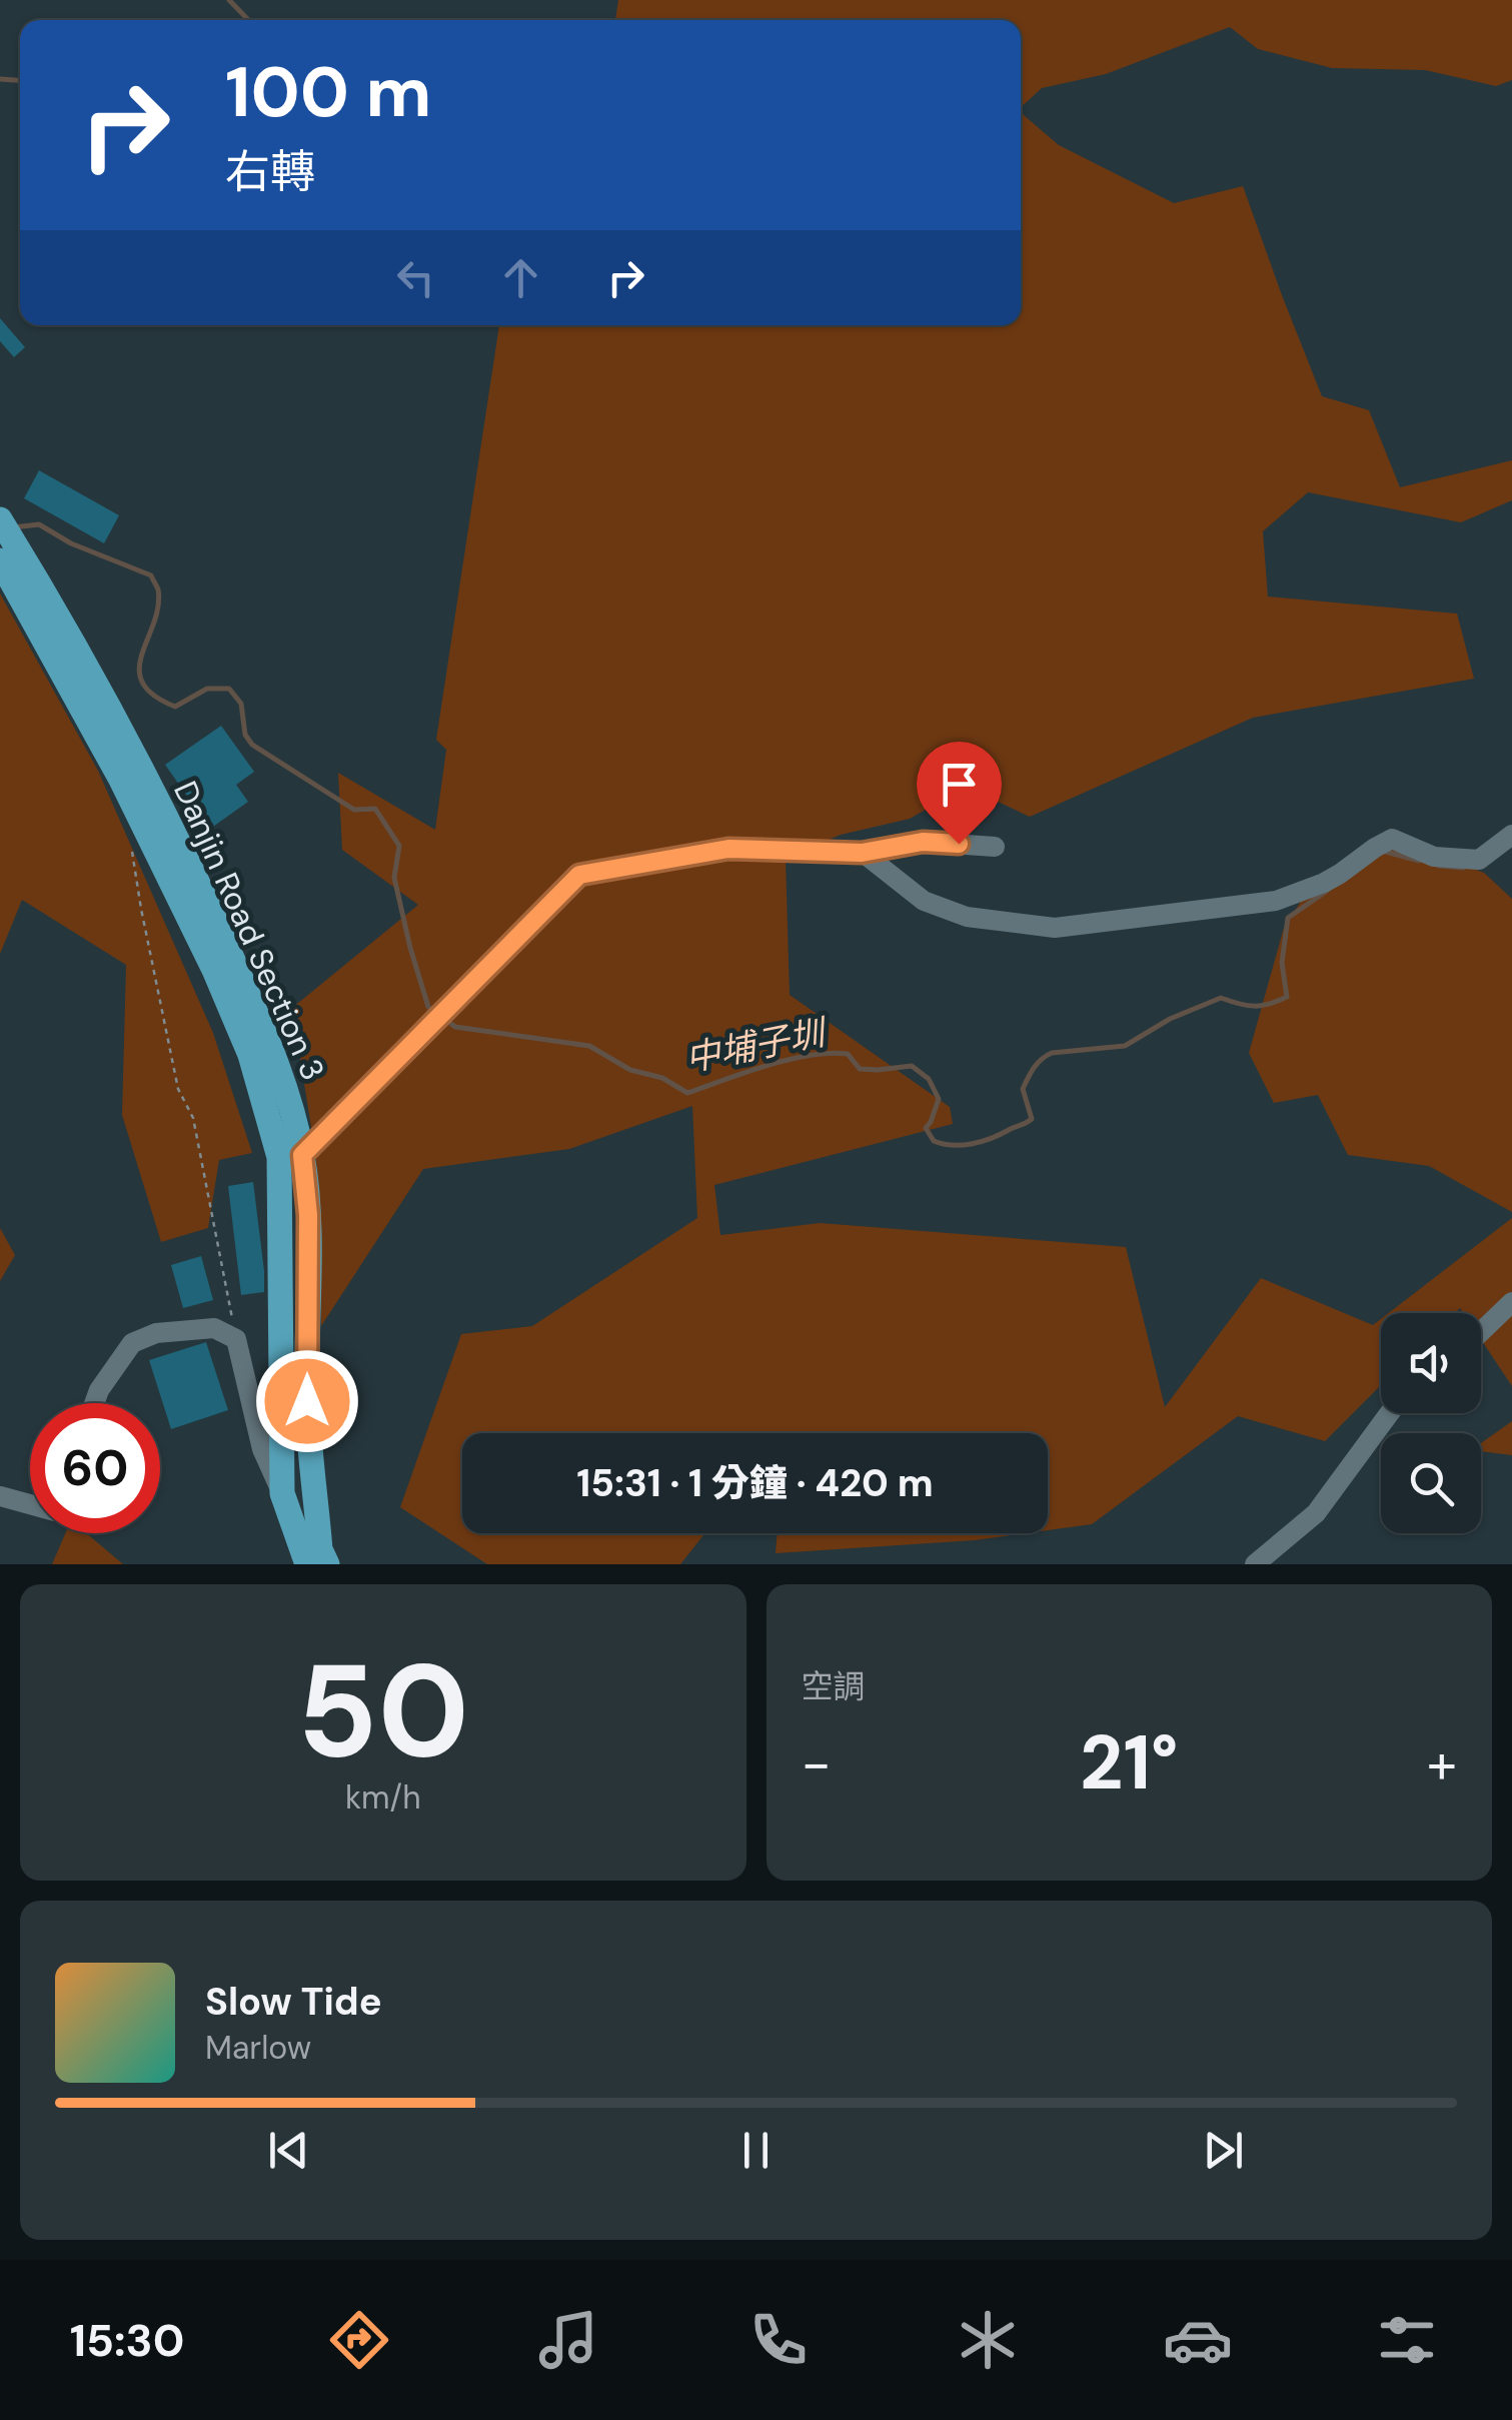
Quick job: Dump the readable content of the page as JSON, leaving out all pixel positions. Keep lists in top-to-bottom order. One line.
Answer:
{"streets":{"main road":["Danjin Road Section 3"]},"water":["中埔子圳"],"page":{"turn":["100 m","右轉"],"limit":"60","trip":"15:31 · 1 分鐘 · 420 m","tile":[["50","km/h"],"空調"],"heat":["−","21°","+"],"song":["Slow Tide","Marlow"],"tabs":"15:30"}}
